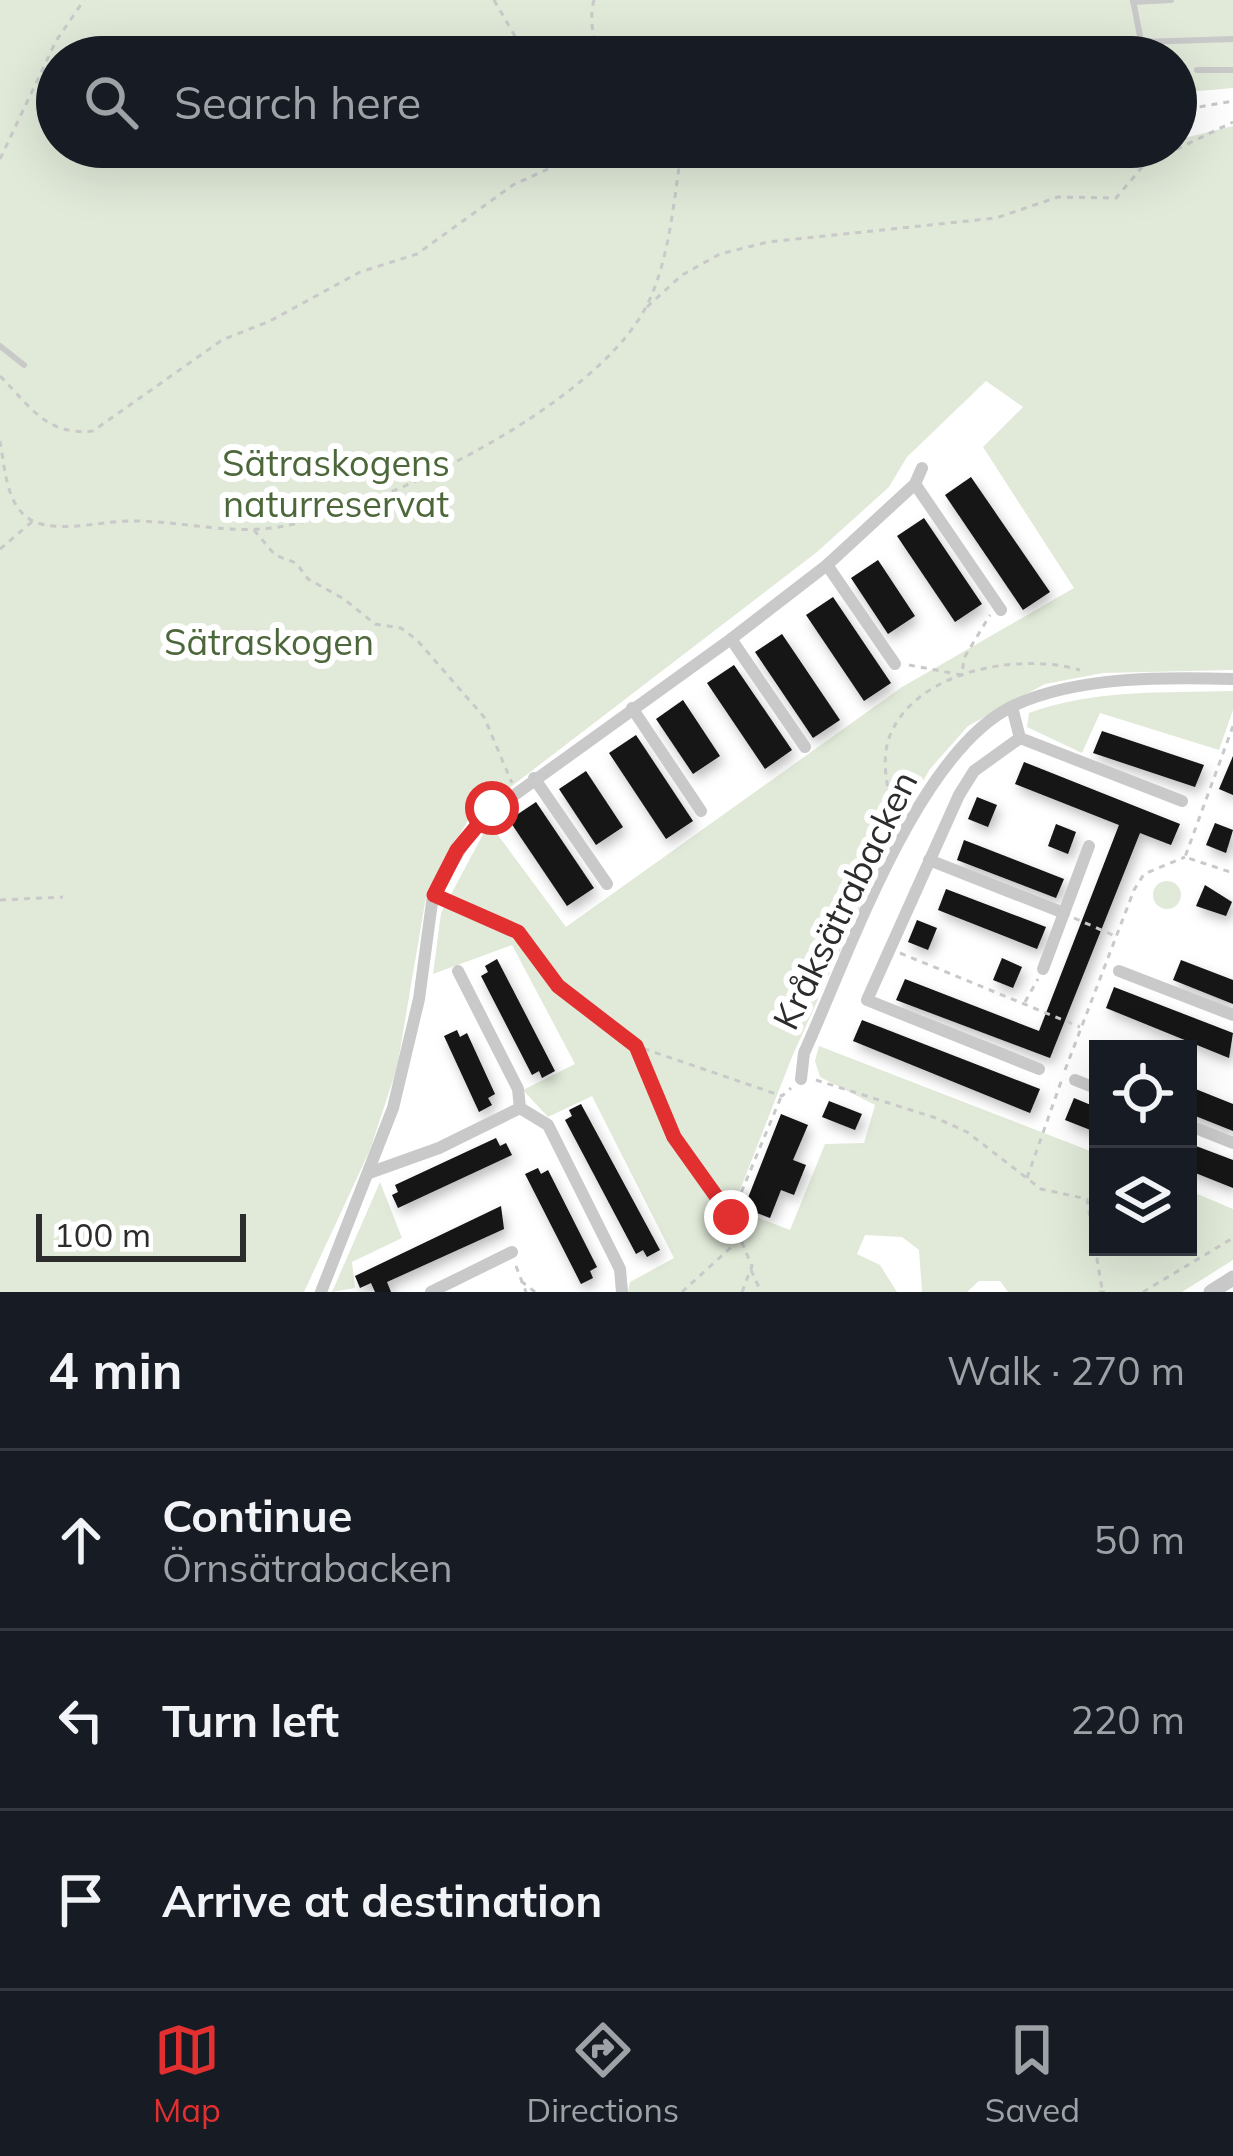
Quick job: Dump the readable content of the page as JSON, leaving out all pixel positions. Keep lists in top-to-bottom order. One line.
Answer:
{"streets":{"street":["Kråksätrabacken"]},"parks":["Sätraskogens naturreservat","Sätraskogen"],"scale_bar":"100 m","page":{"search":"Search here","scale":"100 m","heading":["4 min","Walk · 270 m"],"list":[["Continue","Örnsätrabacken","50 m"],["Turn left","220 m"],"Arrive at destination"],"nav":["Map","Directions","Saved"]}}
